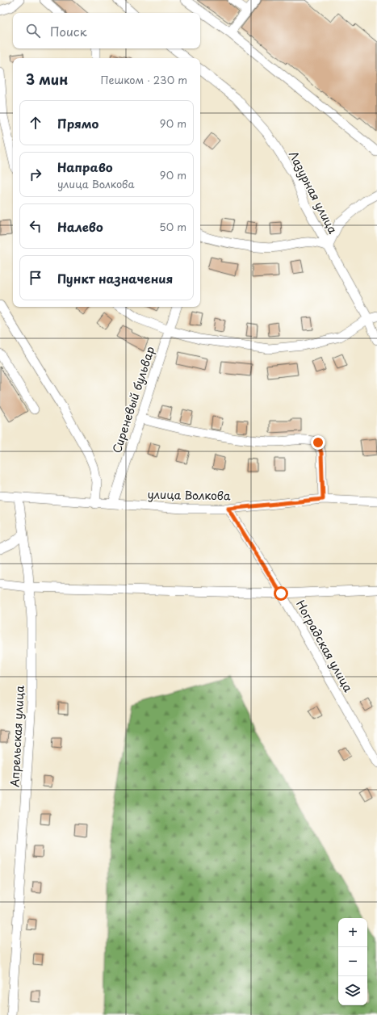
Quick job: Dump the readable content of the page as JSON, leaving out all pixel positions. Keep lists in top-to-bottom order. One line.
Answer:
{"streets":{"street":["Лазурная улица","Сиреневый бульвар","улица Волкова","Ноградская улица","Апрельская улица"]},"crossings":[["Сиреневый бульвар","улица Волкова"],["улица Волкова","Ноградская улица"],["улица Волкова","Апрельская улица"]],"page":{"search":"Поиск","heading":["3 мин","Пешком · 230 m"],"list":[["Прямо","90 m"],["Направо","улица Волкова","90 m"],["Налево","50 m"],"Пункт назначения"],"map_buttons":["+","−"]}}
